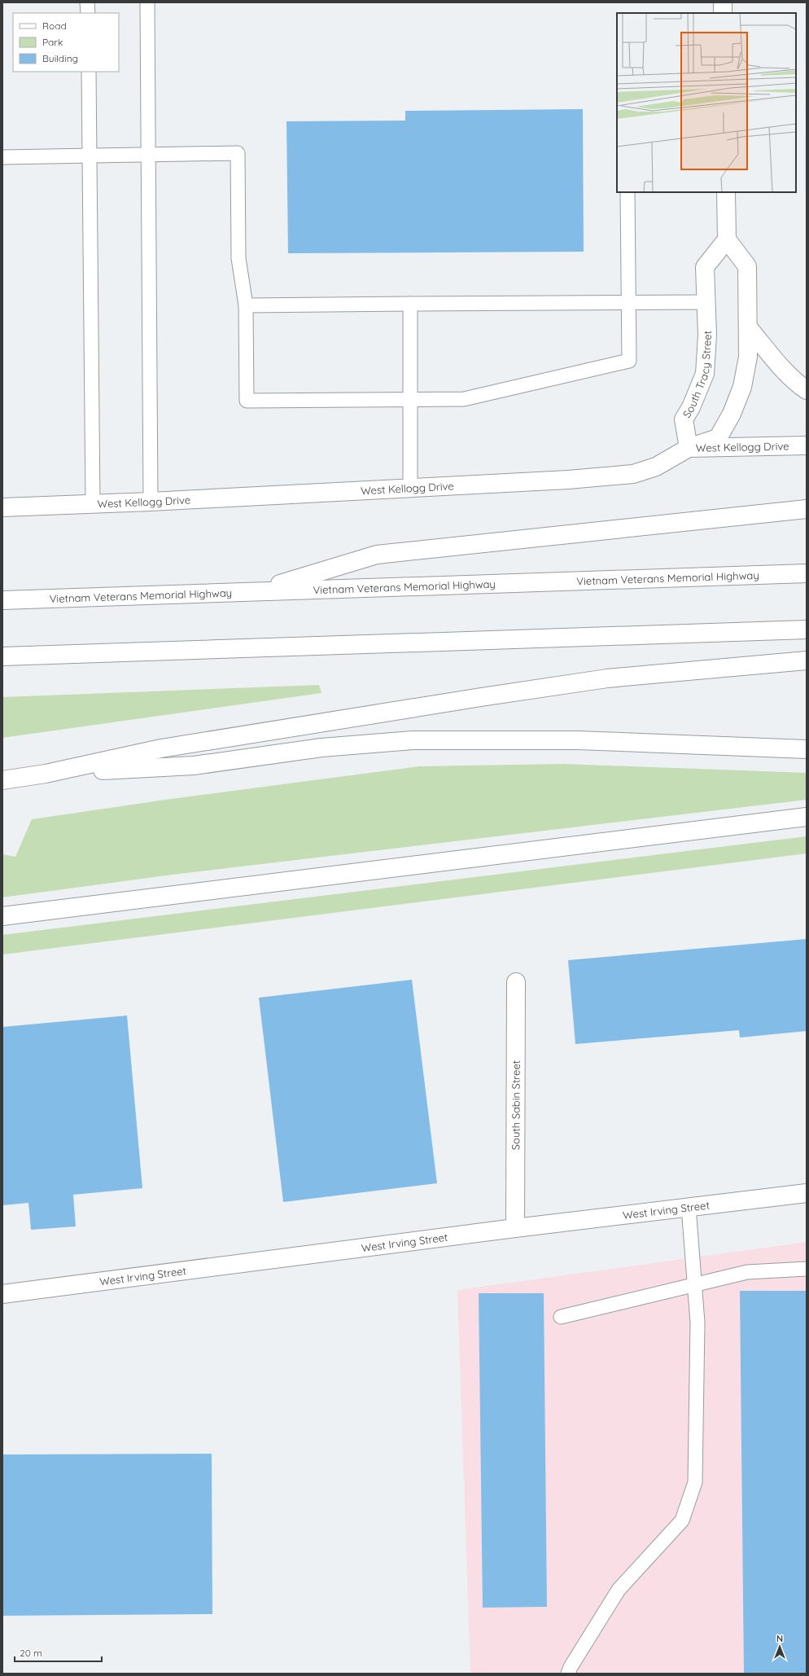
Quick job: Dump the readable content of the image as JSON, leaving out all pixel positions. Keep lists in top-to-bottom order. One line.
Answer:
{"streets":{"main road":["South Tracy Street","West Kellogg Drive","Vietnam Veterans Memorial Highway","South Sabin Street","West Irving Street"]},"crossings":[["South Tracy Street","West Kellogg Drive"],["South Sabin Street","West Irving Street"]],"legend":["Road","Park","Building"],"scale_bar":"20 m","north":"top"}
